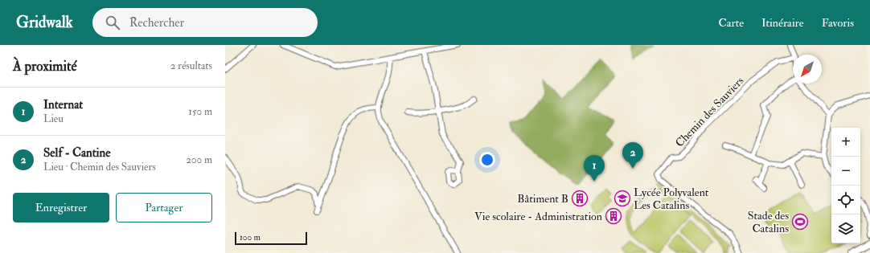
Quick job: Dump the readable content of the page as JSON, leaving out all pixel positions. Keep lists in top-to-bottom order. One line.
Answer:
{"streets":{"street":["Chemin des Sauviers"]},"places":{"building":["Bâtiment B","Vie scolaire - Administration"],"school or university":["Lycée Polyvalent Les Catalins"],"sports":["Stade des Catalins"]},"scale_bar":"100 m","north":"bottom left","page":{"header":"Gridwalk","search":"Rechercher","nav":["Carte","Itinéraire","Favoris"],"heading":["À proximité","2 résultats"],"list":[{"mark":"1","name":"Internat","note":"Lieu","value":"150 m"},{"mark":"2","name":"Self - Cantine","note":"Lieu · Chemin des Sauviers","value":"200 m"}],"map_buttons":["+","−"],"pins":["2","1"],"buttons":["Enregistrer","Partager"],"scale":"100 m"}}
